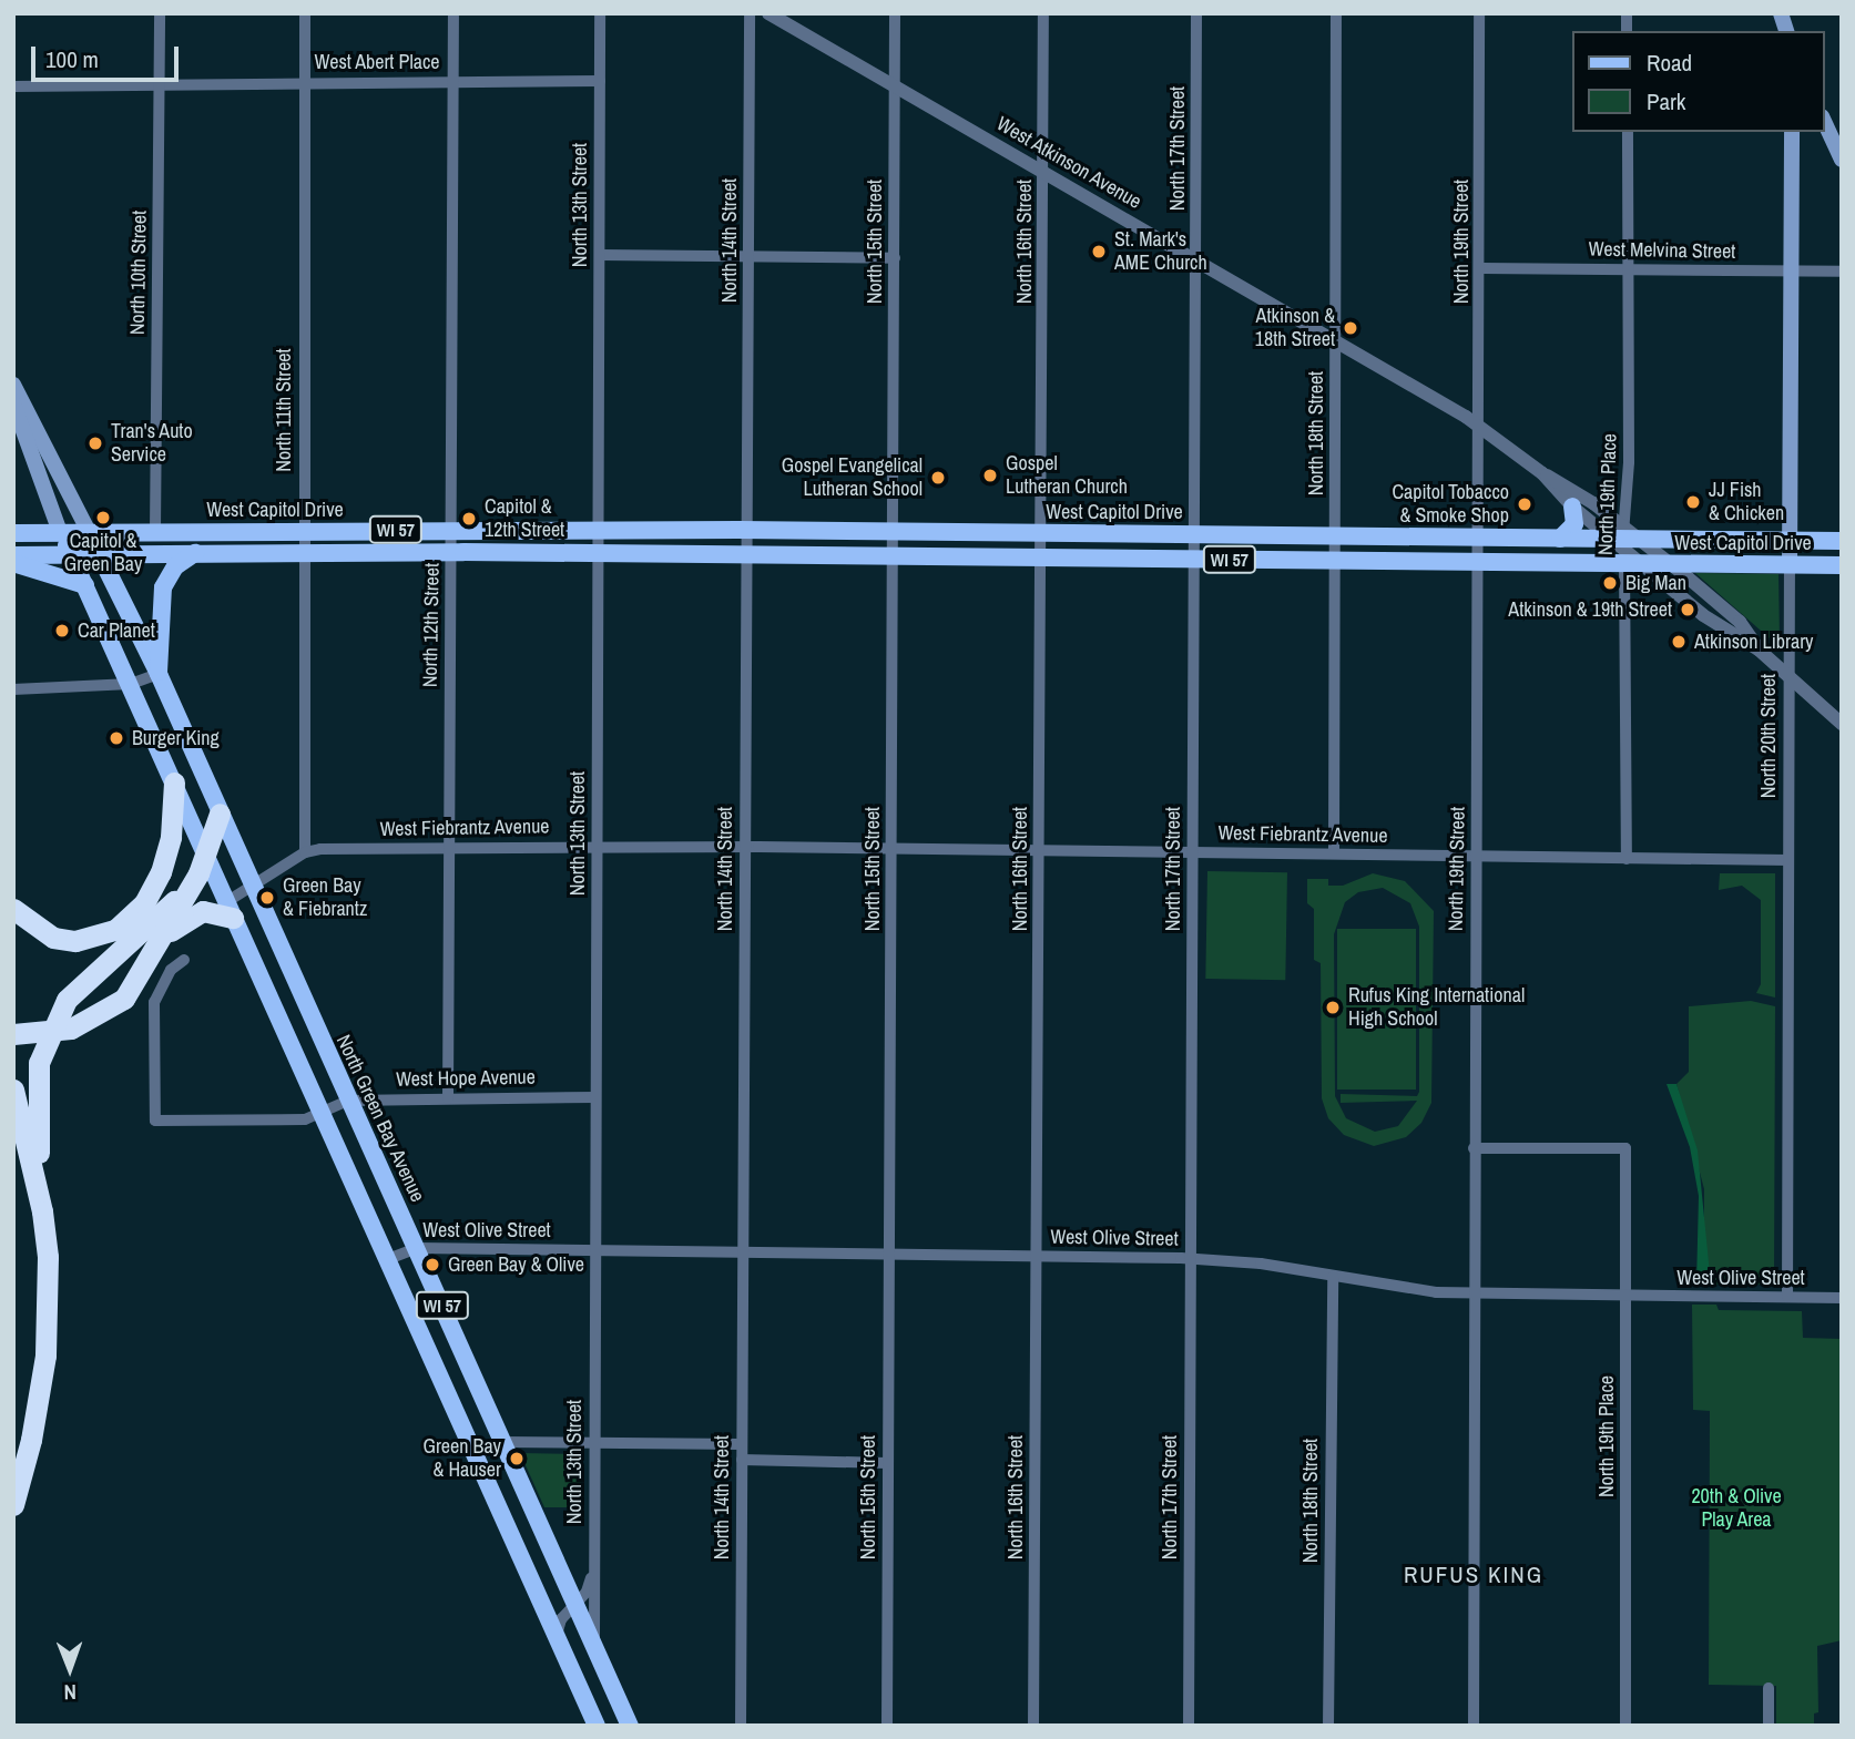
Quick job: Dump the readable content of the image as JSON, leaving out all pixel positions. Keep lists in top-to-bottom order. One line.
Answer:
{"streets":{"main road":["West Capitol Drive","WI 57","North 20th Street","North Green Bay Avenue"],"street":["West Abert Place","North 17th Street","West Atkinson Avenue","North 13th Street","North 14th Street","North 15th Street","North 16th Street","North 19th Street","West Melvina Street","North 10th Street","North 11th Street","North 18th Street","North 19th Place","North 12th Street","West Fiebrantz Avenue","West Hope Avenue","West Olive Street"]},"crossings":[["West Abert Place","North 13th Street"],["West Abert Place","North 10th Street"],["West Abert Place","North 11th Street"],["West Abert Place","North 12th Street"],["North 17th Street","West Atkinson Avenue"],["North 17th Street","West Capitol Drive"],["North 17th Street","West Fiebrantz Avenue"],["North 17th Street","West Olive Street"],["West Atkinson Avenue","North 15th Street"],["West Atkinson Avenue","North 16th Street"],["West Atkinson Avenue","North 19th Street"],["West Atkinson Avenue","North 18th Street"],["West Atkinson Avenue","North 19th Place"],["West Atkinson Avenue","West Capitol Drive"],["West Atkinson Avenue","North 20th Street"],["North 13th Street","West Capitol Drive"],["North 13th Street","West Fiebrantz Avenue"],["North 13th Street","West Hope Avenue"],["North 13th Street","North Green Bay Avenue"],["North 13th Street","West Olive Street"],["North 14th Street","West Capitol Drive"],["North 14th Street","West Fiebrantz Avenue"],["North 14th Street","West Olive Street"],["North 15th Street","West Capitol Drive"],["North 15th Street","West Fiebrantz Avenue"],["North 15th Street","West Olive Street"],["North 16th Street","West Capitol Drive"],["North 16th Street","West Fiebrantz Avenue"],["North 16th Street","West Olive Street"],["North 19th Street","West Melvina Street"],["North 19th Street","North 19th Place"],["North 19th Street","West Capitol Drive"],["North 19th Street","West Fiebrantz Avenue"],["North 19th Street","West Olive Street"],["West Melvina Street","North 19th Place"],["West Melvina Street","North 20th Street"],["North 10th Street","West Capitol Drive"],["North 11th Street","West Capitol Drive"],["North 11th Street","West Fiebrantz Avenue"],["North 18th Street","West Capitol Drive"],["North 18th Street","West Fiebrantz Avenue"],["North 18th Street","West Olive Street"],["North 19th Place","West Capitol Drive"],["North 19th Place","West Fiebrantz Avenue"],["North 19th Place","West Olive Street"],["West Capitol Drive","WI 57"],["West Capitol Drive","North 12th Street"],["West Capitol Drive","North 20th Street"],["West Capitol Drive","North Green Bay Avenue"],["WI 57","West Hope Avenue"],["WI 57","North Green Bay Avenue"],["WI 57","West Olive Street"],["North 12th Street","West Fiebrantz Avenue"],["North 12th Street","West Hope Avenue"],["North 20th Street","West Fiebrantz Avenue"],["North 20th Street","West Olive Street"],["West Hope Avenue","North Green Bay Avenue"],["North Green Bay Avenue","West Olive Street"]],"districts":["RUFUS KING"],"parks":["20th & Olive Play Area"],"places":["St. Mark's AME Church","Atkinson & 18th Street","Tran's Auto Service","Gospel Lutheran Church","Gospel Evangelical Lutheran School","JJ Fish & Chicken","Capitol Tobacco & Smoke Shop","Capitol & Green Bay","Capitol & 12th Street","Big Man","Atkinson & 19th Street","Car Planet","Atkinson Library","Burger King","Green Bay & Fiebrantz","Rufus King International High School","Green Bay & Olive","Green Bay & Hauser"],"legend":["Road","Park"],"scale_bar":"100 m","north":"bottom"}
